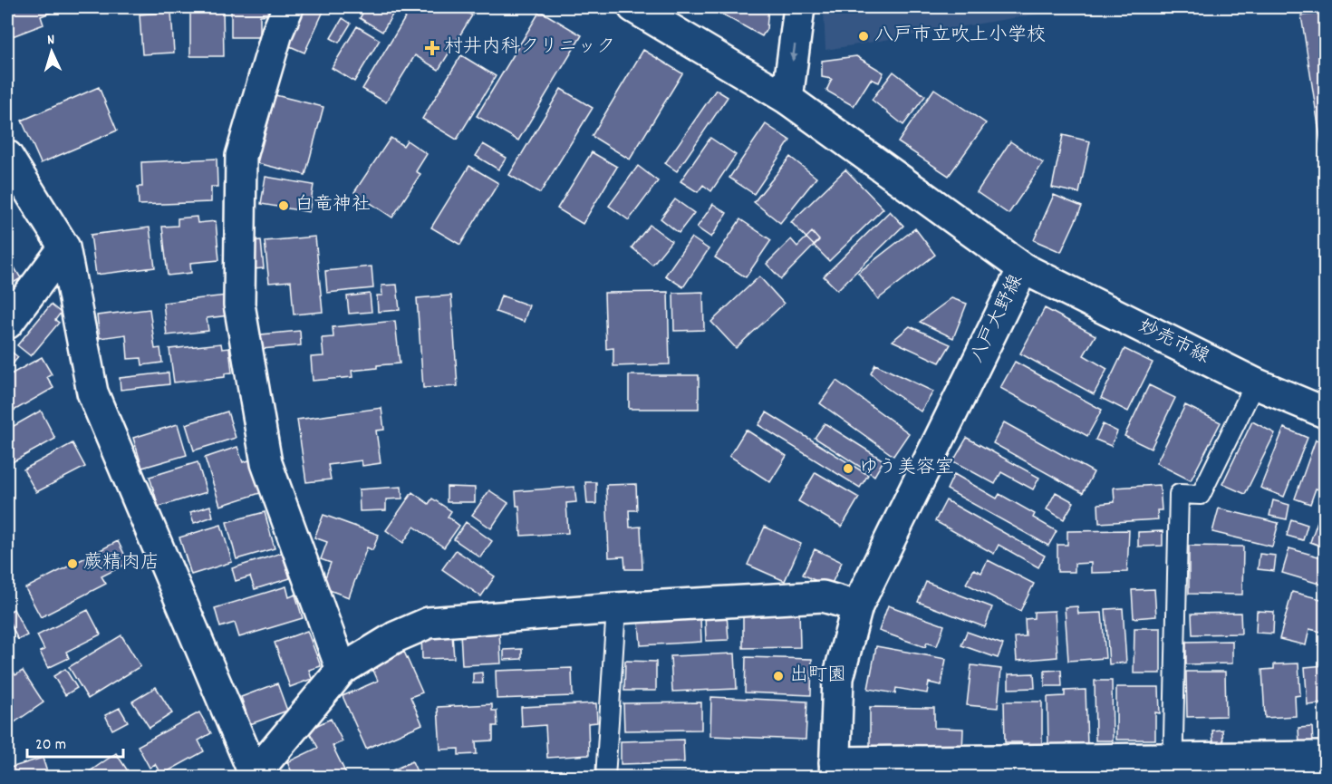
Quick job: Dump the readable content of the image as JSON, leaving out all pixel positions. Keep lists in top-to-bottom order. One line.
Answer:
{"streets":{"street":["八戸大野線","妙売市線"]},"crossings":[["八戸大野線","妙売市線"]],"places":{"other":["八戸市立吹上小学校","白竜神社","ゆう美容室","蕨精肉店","出町園"],"health":["村井内科クリニック"]},"scale_bar":"20 m","north":"top"}
